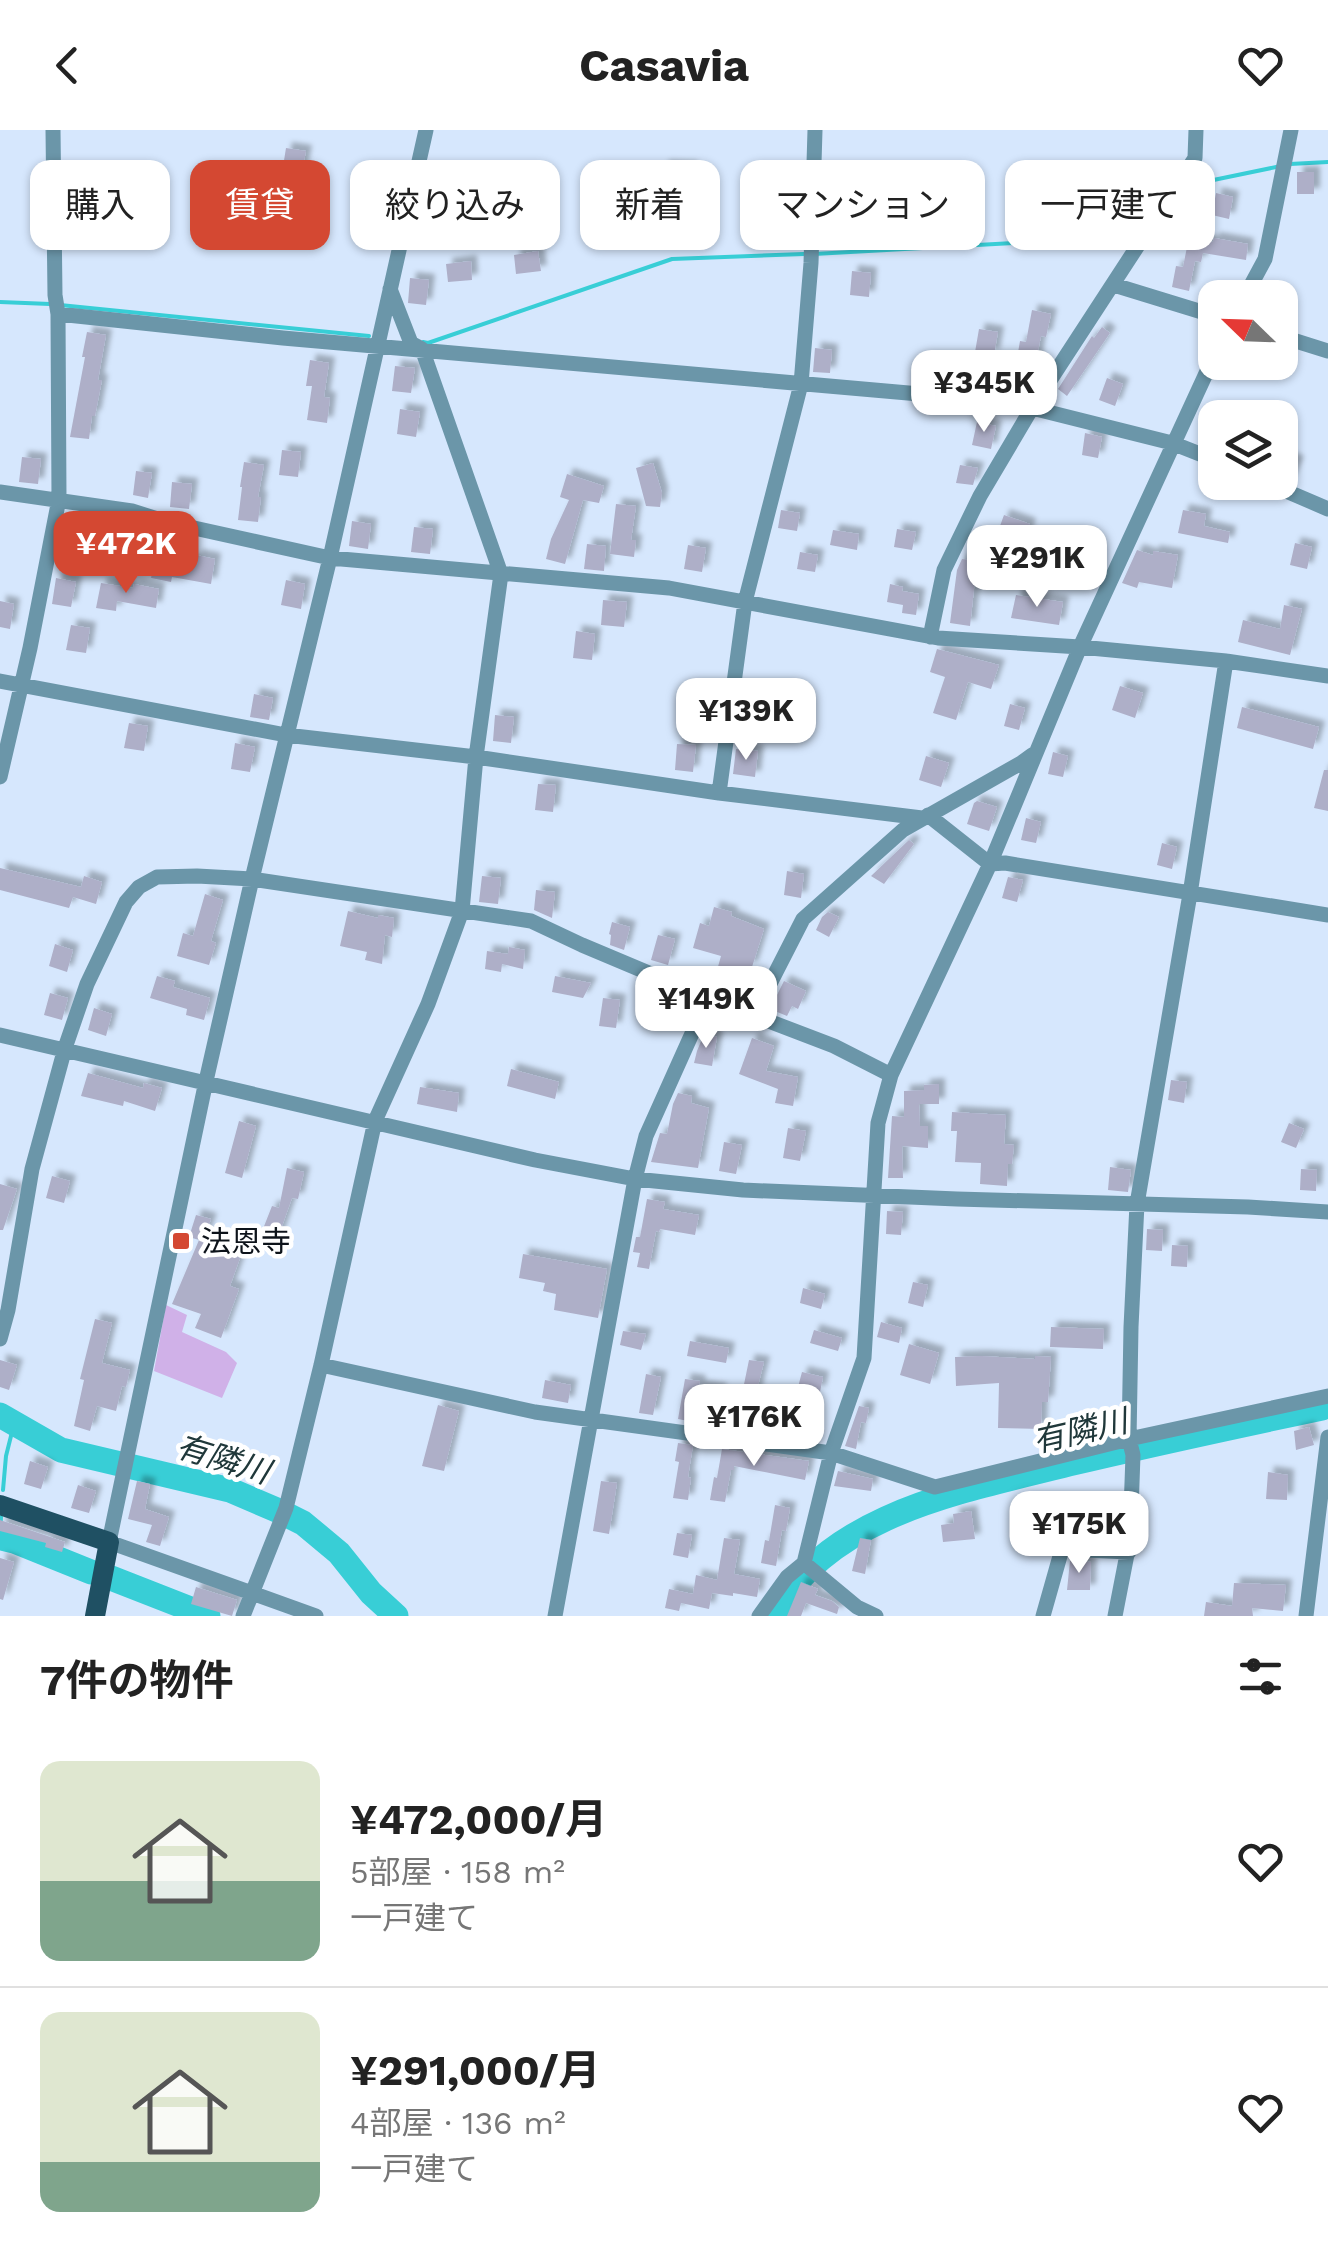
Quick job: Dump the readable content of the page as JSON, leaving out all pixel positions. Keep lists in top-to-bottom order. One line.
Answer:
{"water":["有隣川"],"places":{"transit":["法恩寺"]},"north":"top left","page":{"header":"Casavia","chip":["購入","賃貸","絞り込み","新着","マンション","一戸建て"],"price":["¥345K","¥472K","¥291K","¥139K","¥149K","¥176K","¥175K"],"heading":"7件の物件","list":[{"name":"¥472,000/月","note":"5部屋 · 158 m² · 一戸建て"},{"name":"¥291,000/月","note":"4部屋 · 136 m² · 一戸建て"}]}}
